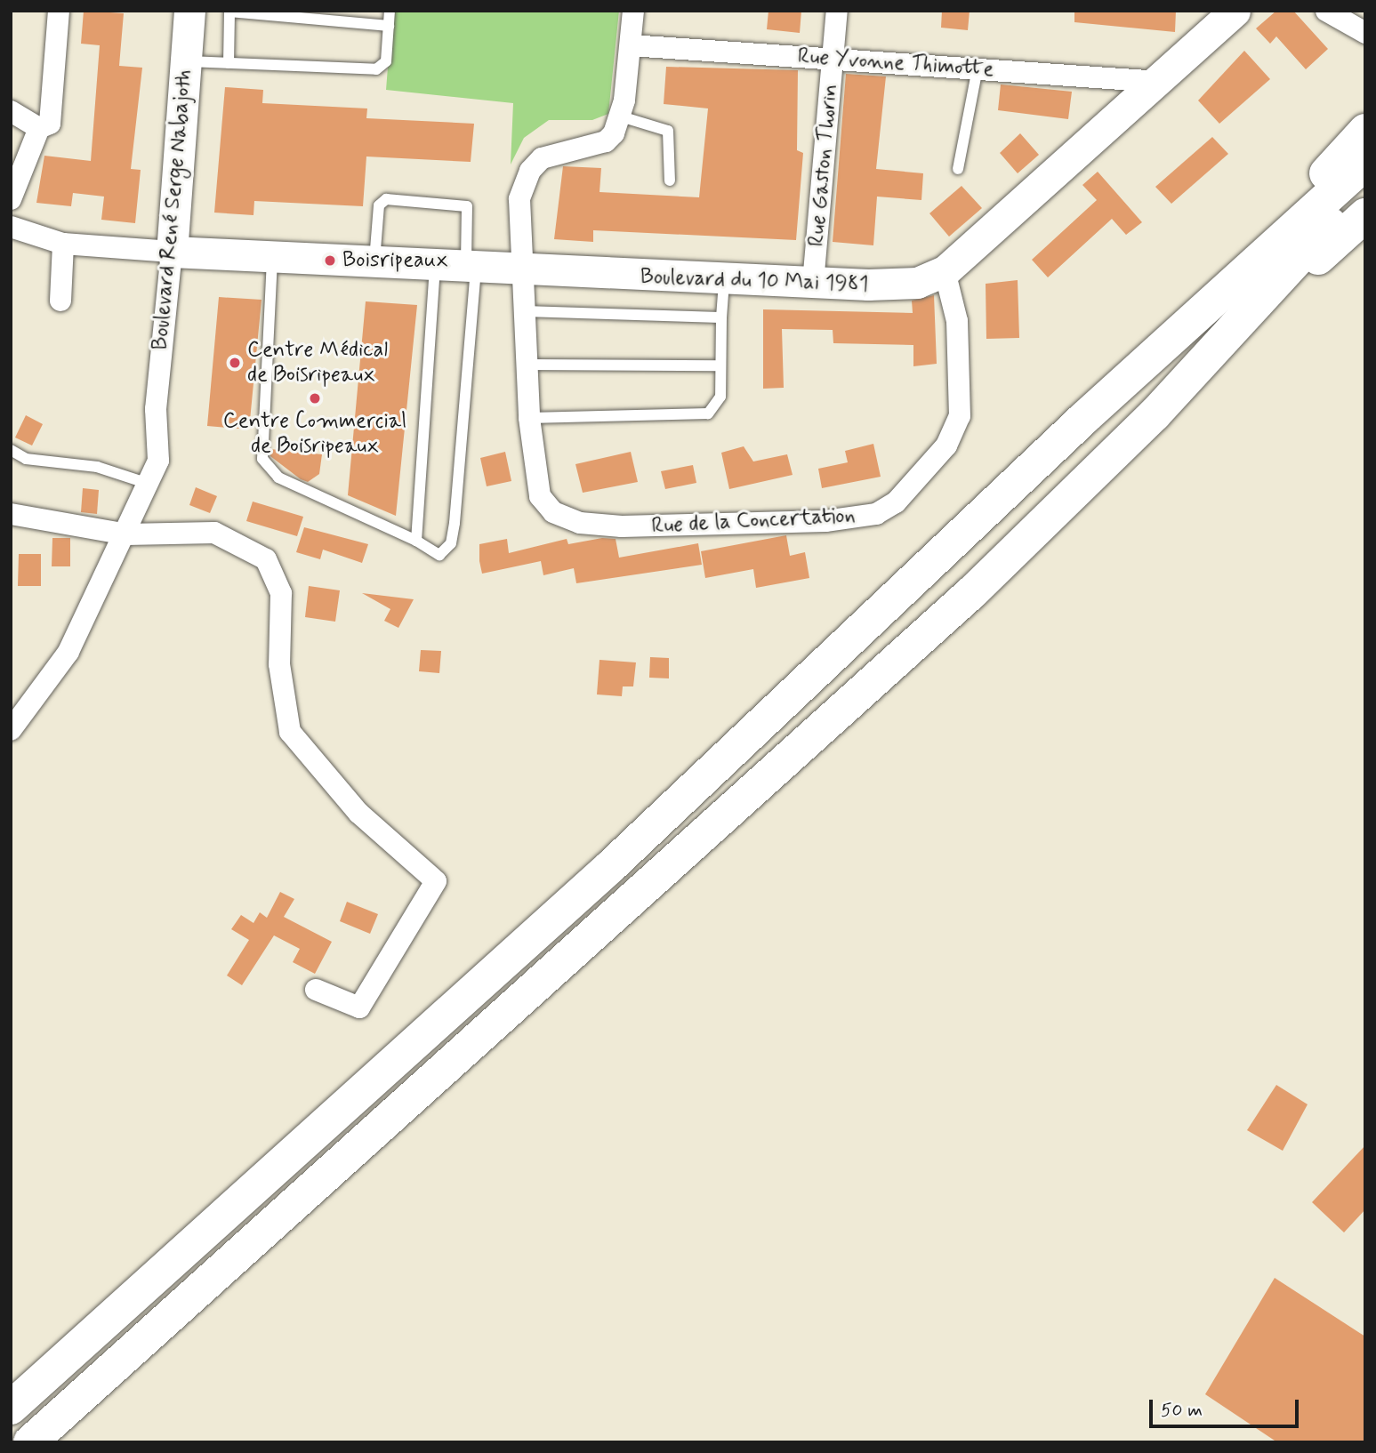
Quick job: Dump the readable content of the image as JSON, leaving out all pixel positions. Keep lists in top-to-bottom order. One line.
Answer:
{"streets":{"street":["Rue Yvonne Thimotte","Rue Gaston Thorin","Boulevard René Serge Nabajoth","Boulevard du 10 Mai 1981","Rue de la Concertation"]},"crossings":[["Rue Yvonne Thimotte","Rue Gaston Thorin"],["Rue Yvonne Thimotte","Boulevard du 10 Mai 1981"],["Rue Gaston Thorin","Boulevard du 10 Mai 1981"],["Boulevard René Serge Nabajoth","Boulevard du 10 Mai 1981"],["Boulevard du 10 Mai 1981","Rue de la Concertation"]],"places":["Boisripeaux","Centre Médical de Boisripeaux","Centre Commercial de Boisripeaux"],"scale_bar":"50 m"}
